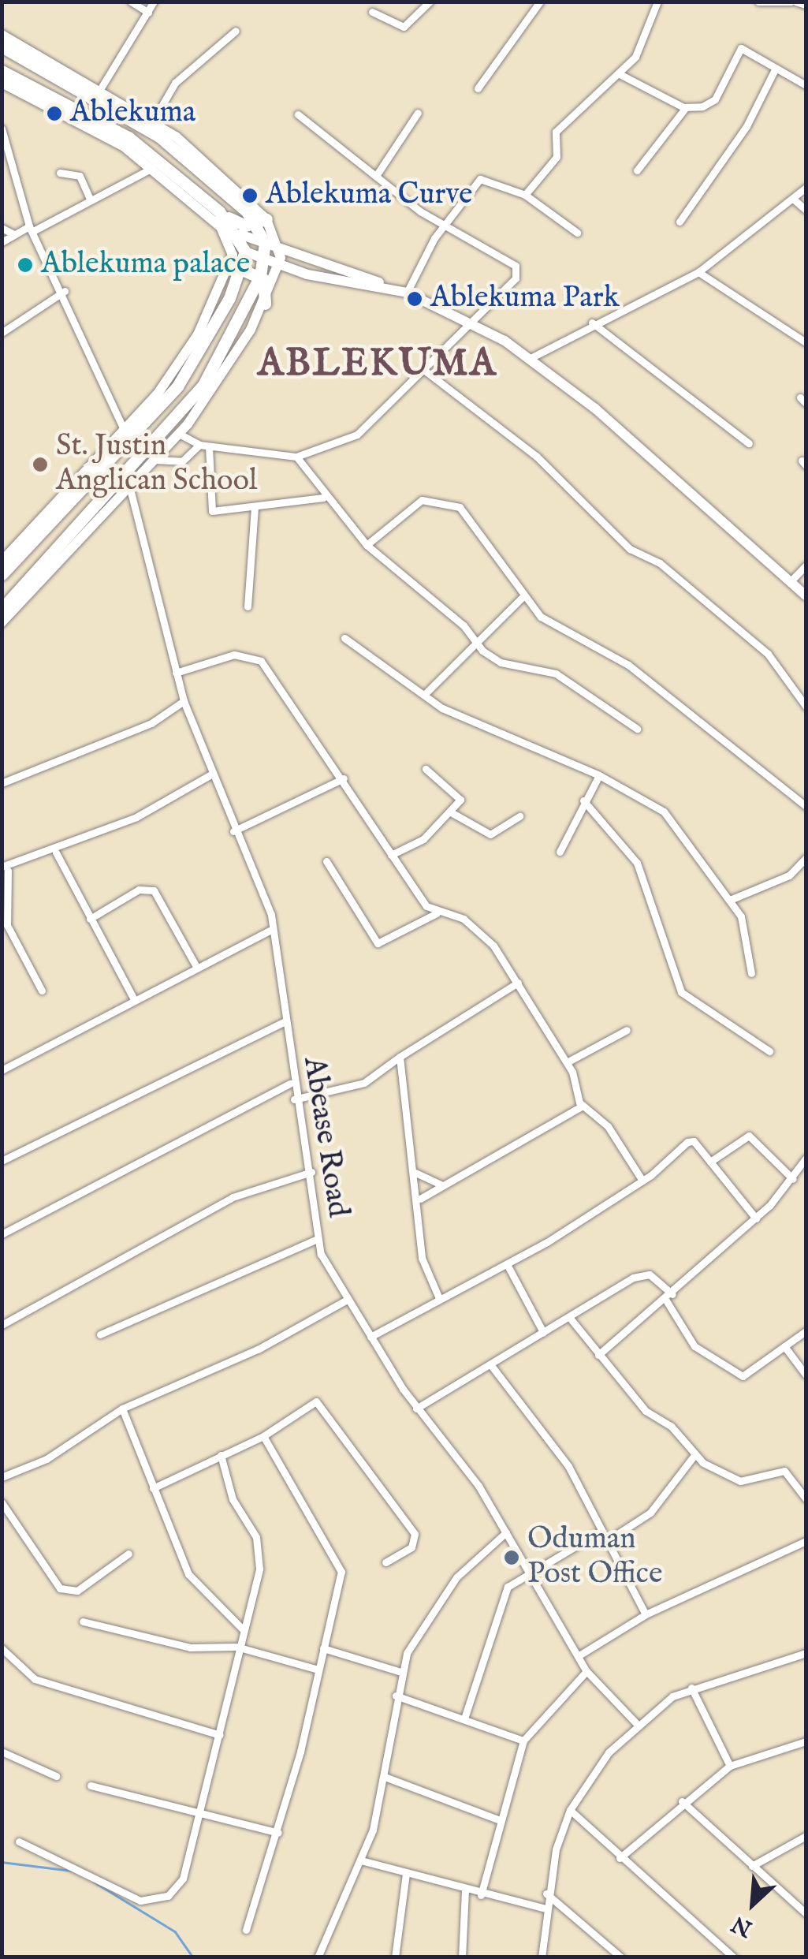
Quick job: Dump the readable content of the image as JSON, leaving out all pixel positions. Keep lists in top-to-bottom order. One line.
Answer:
{"streets":{"street":["Abease Road"]},"districts":["ABLEKUMA"],"places":["Ablekuma","Ablekuma Curve","Ablekuma palace","Ablekuma Park","St. Justin Anglican School","Oduman Post Office"],"north":"bottom left"}
